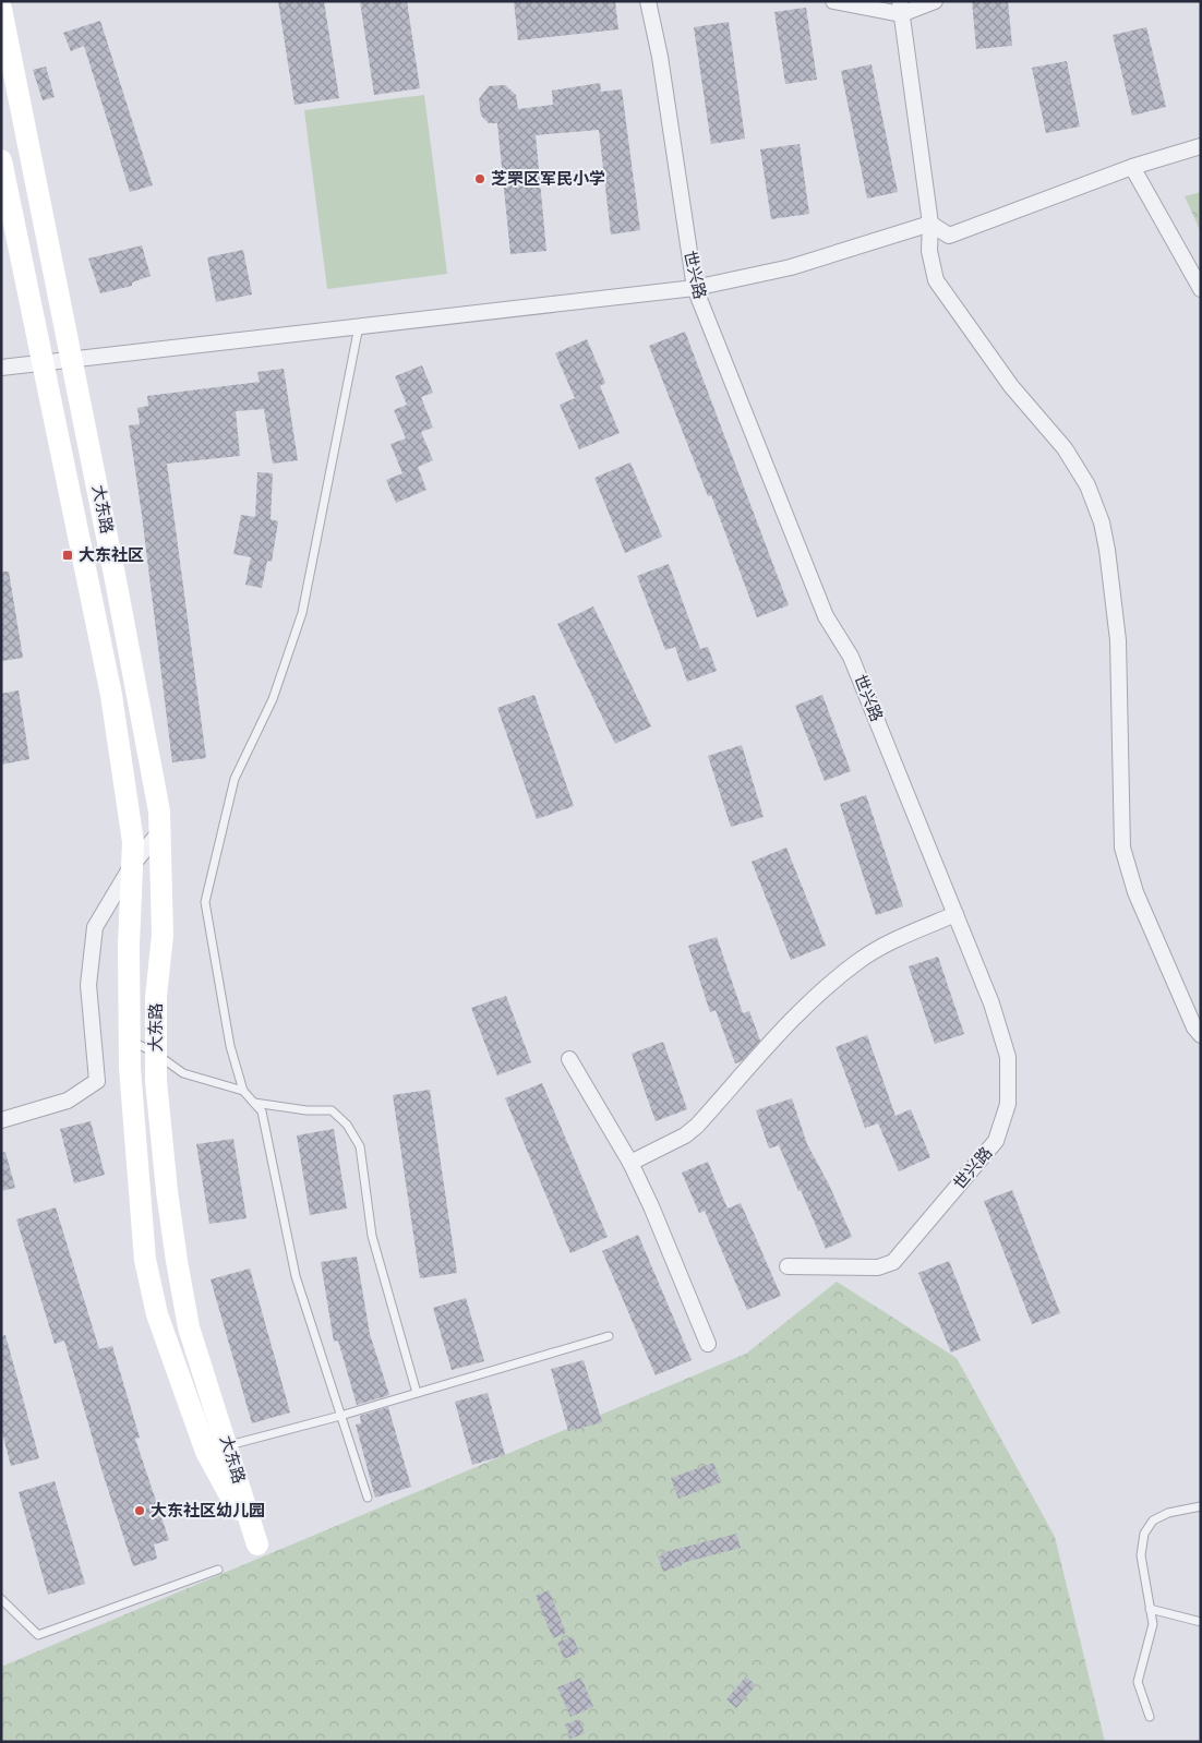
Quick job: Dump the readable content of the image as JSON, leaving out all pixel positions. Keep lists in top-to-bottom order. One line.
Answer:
{"streets":{"street":["世兴路","大东路"]},"places":{"other":["芝罘区军民小学","大东社区幼儿园"],"transit":["大东社区"]}}
